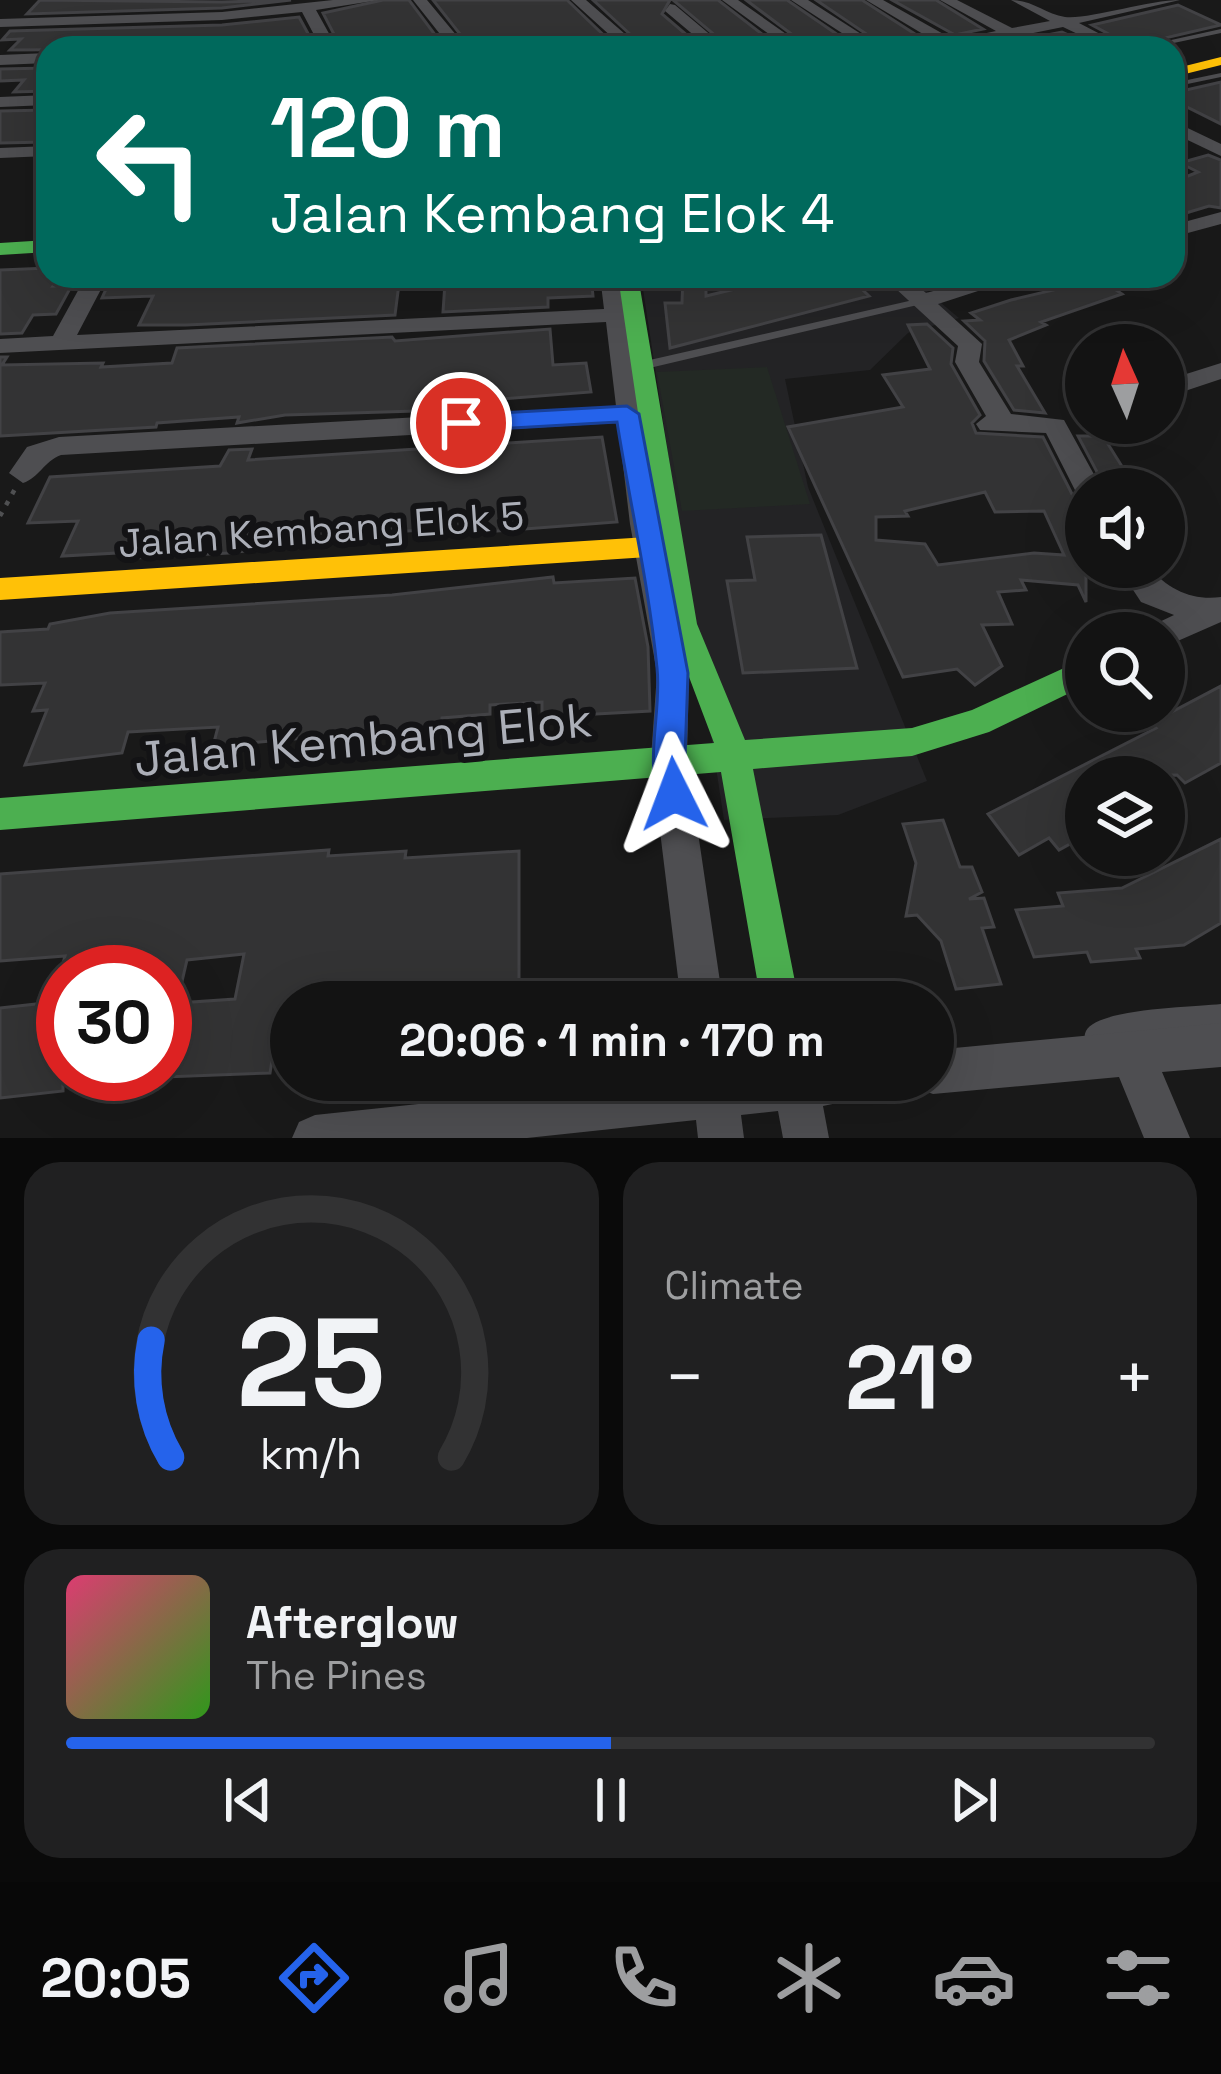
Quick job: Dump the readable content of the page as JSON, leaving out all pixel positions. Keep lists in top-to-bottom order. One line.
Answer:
{"streets":{"street":["Jalan Kembang Elok 5","Jalan Kembang Elok"]},"north":"top","page":{"turn":["120 m","Jalan Kembang Elok 4"],"limit":"30","trip":"20:06 · 1 min · 170 m","tile":"Climate","heat":["−","21°","+"],"song":["Afterglow","The Pines"],"tabs":"20:05","gauge":["25","km/h"]}}
